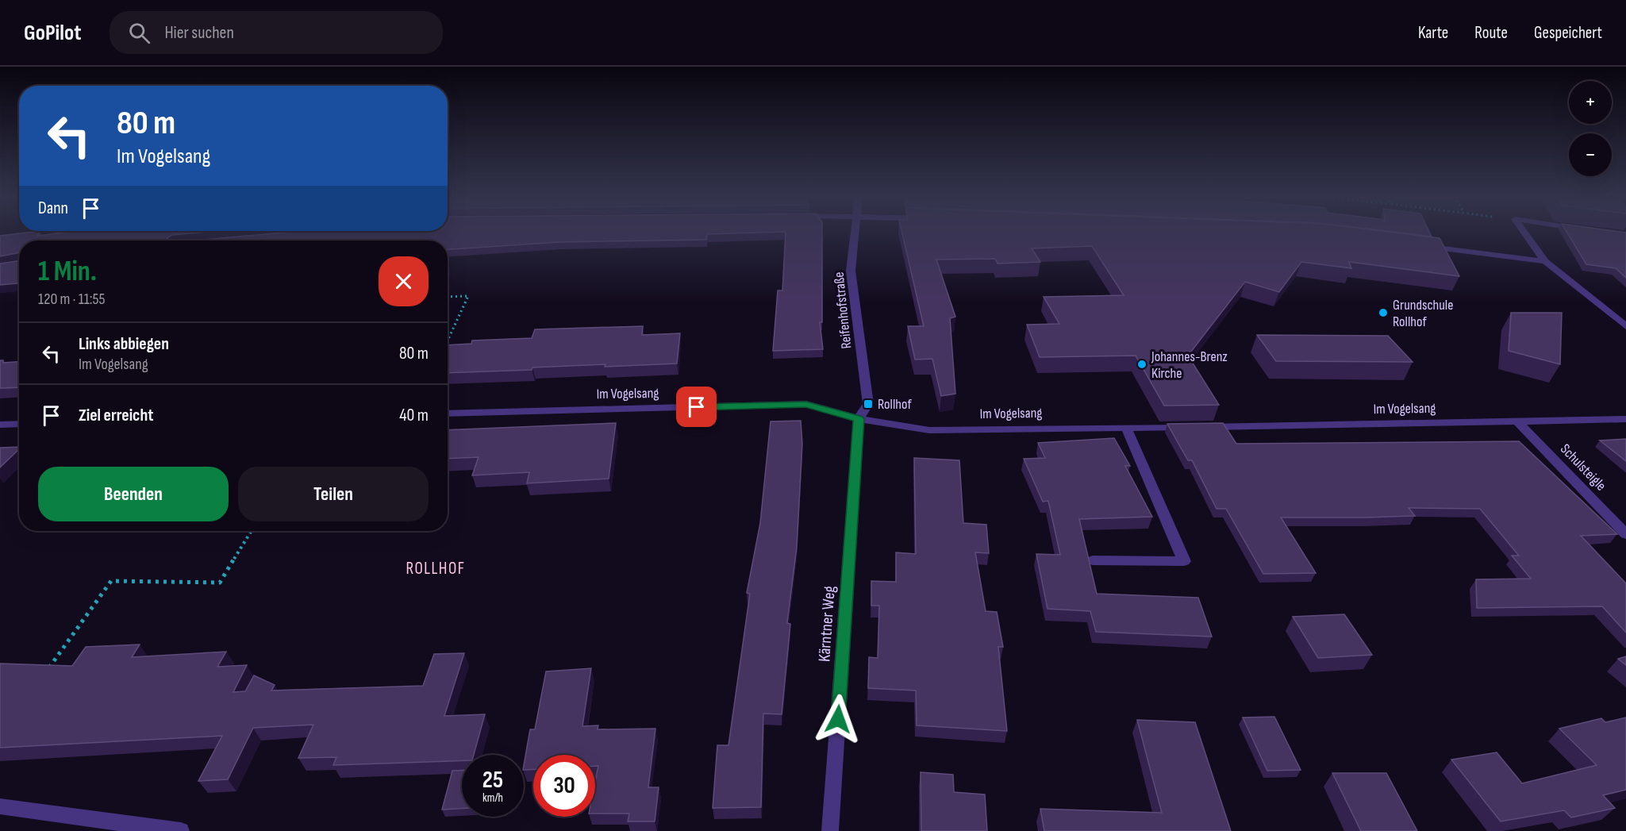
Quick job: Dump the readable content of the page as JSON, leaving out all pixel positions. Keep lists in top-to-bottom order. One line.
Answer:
{"streets":{"street":["Reifenhofstraße","Im Vogelsang","Schulsteigle","Kärntner Weg"]},"crossings":[["Reifenhofstraße","Im Vogelsang"],["Reifenhofstraße","Kärntner Weg"],["Im Vogelsang","Schulsteigle"],["Im Vogelsang","Kärntner Weg"]],"districts":["ROLLHOF"],"places":{"other":["Grundschule Rollhof","Johannes-Brenz Kirche"],"transit":["Rollhof"]},"page":{"header":"GoPilot","search":"Hier suchen","nav":["Karte","Route","Gespeichert"],"map_buttons":["+","−"],"turn":["80 m","Im Vogelsang"],"then":"Dann","heading":["1 Min.","120 m · 11:55"],"list":[{"name":"Links abbiegen","note":"Im Vogelsang","value":"80 m"},{"name":"Ziel erreicht","value":"40 m"}],"buttons":["Beenden","Teilen"],"speed":"25 km/h","limit":"30"}}
